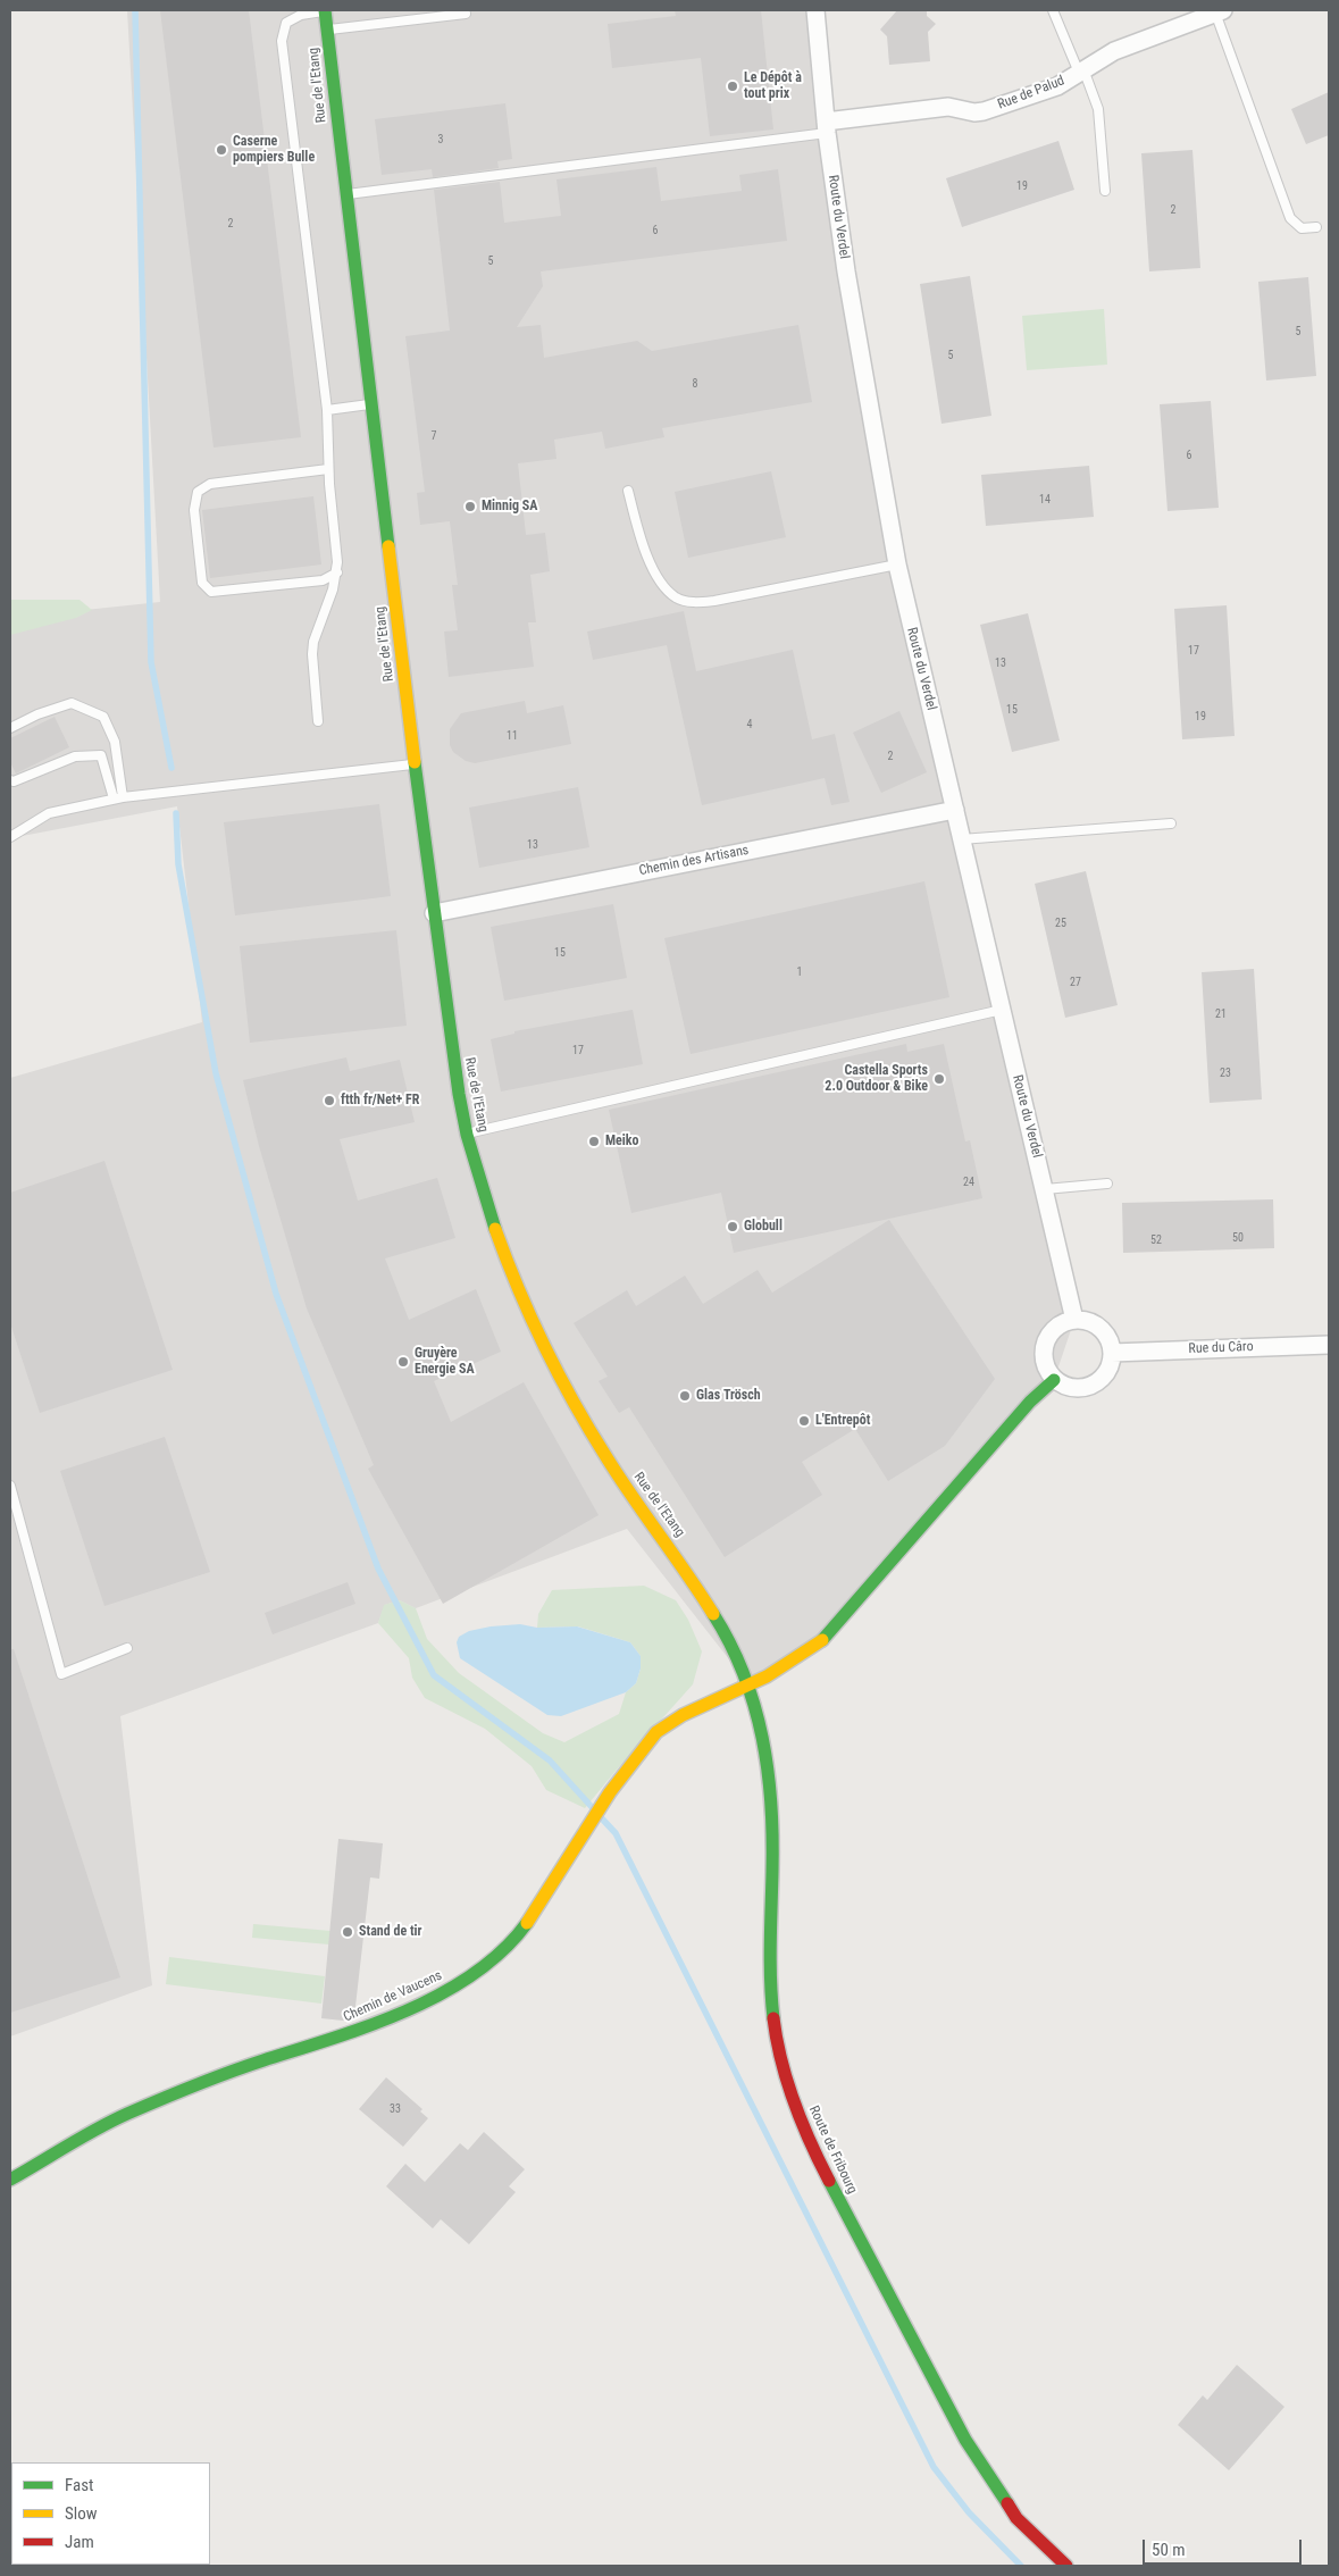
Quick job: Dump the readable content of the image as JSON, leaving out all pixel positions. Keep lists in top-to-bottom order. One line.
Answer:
{"streets":{"street":["Rue de l'Etang","Rue de Palud","Route du Verdel","Chemin des Artisans","Rue du Câro","Chemin de Vaucens","Route de Fribourg"]},"crossings":[["Rue de l'Etang","Chemin des Artisans"],["Rue de l'Etang","Chemin de Vaucens"],["Rue de l'Etang","Route de Fribourg"],["Rue de Palud","Route du Verdel"],["Route du Verdel","Chemin des Artisans"],["Route du Verdel","Rue du Câro"],["Chemin de Vaucens","Route de Fribourg"]],"places":["Le Dépôt à tout prix","Caserne pompiers Bulle","Minnig SA","Castella Sports 2.0 Outdoor & Bike","ftth fr/Net+ FR","Meiko","Globull","Gruyère Energie SA","Glas Trösch","L'Entrepôt","Stand de tir"],"house_numbers":["3","19","2","2","6","5","5","5","8","7","6","14","17","13","15","19","4","11","2","13","25","15","1","27","21","17","23","24","50","52","33"],"legend":["Fast","Slow","Jam"],"scale_bar":"50 m"}
